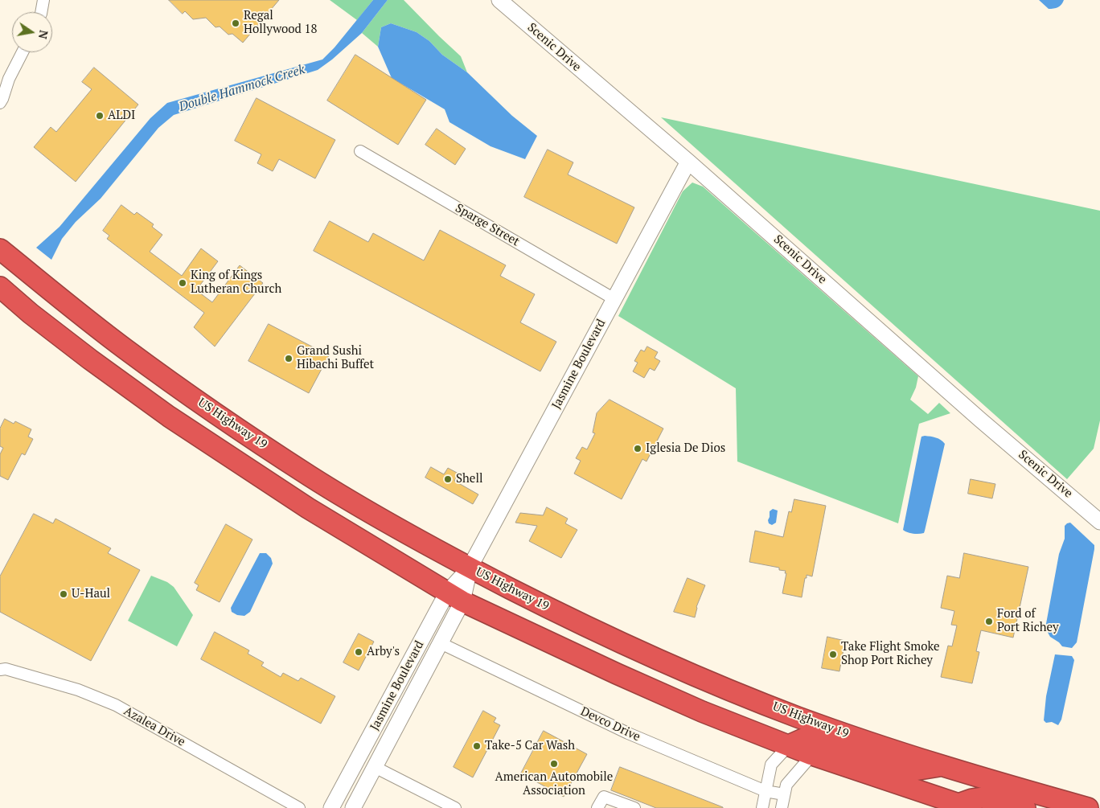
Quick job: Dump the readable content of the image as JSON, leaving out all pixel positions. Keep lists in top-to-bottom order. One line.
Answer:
{"streets":{"highway":["US Highway 19"],"street":["Scenic Drive","Sparge Street","Jasmine Boulevard","Devco Drive","Azalea Drive"]},"crossings":[["Scenic Drive","Jasmine Boulevard"],["Sparge Street","Jasmine Boulevard"],["Jasmine Boulevard","US Highway 19"],["Jasmine Boulevard","Devco Drive"]],"water":["Double Hammock Creek"],"places":["Regal Hollywood 18","ALDI","King of Kings Lutheran Church","Grand Sushi Hibachi Buffet","Iglesia De Dios","Shell","U-Haul","Ford of Port Richey","Arby's","Take Flight Smoke Shop Port Richey","Take-5 Car Wash","American Automobile Association"],"north":"right"}
